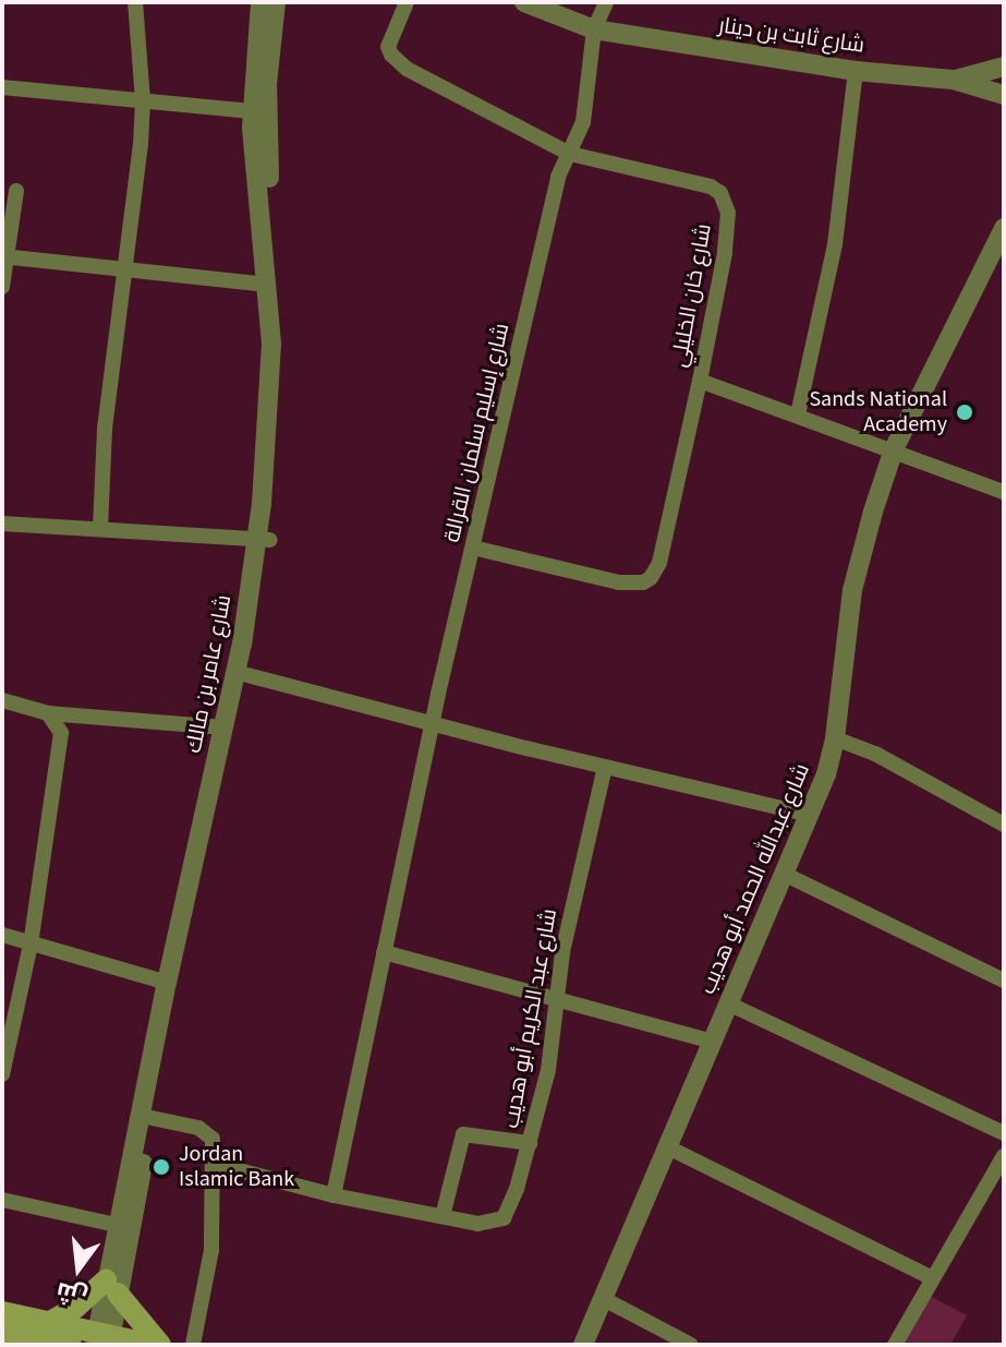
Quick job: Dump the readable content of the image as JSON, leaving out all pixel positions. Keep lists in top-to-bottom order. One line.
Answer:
{"streets":{"street":["شارع ثابت بن دينار","شارع خان الخليلي","شارع إسليم سلمان القرالة","شارع عامر بن مالك","شارع عبدالله الحمد أبو هديب","شارع عبد الكريم أبو هديب"]},"crossings":[["شارع ثابت بن دينار","شارع إسليم سلمان القرالة"],["شارع خان الخليلي","شارع إسليم سلمان القرالة"]],"places":["Sands National Academy","Jordan Islamic Bank"],"north":"bottom"}
